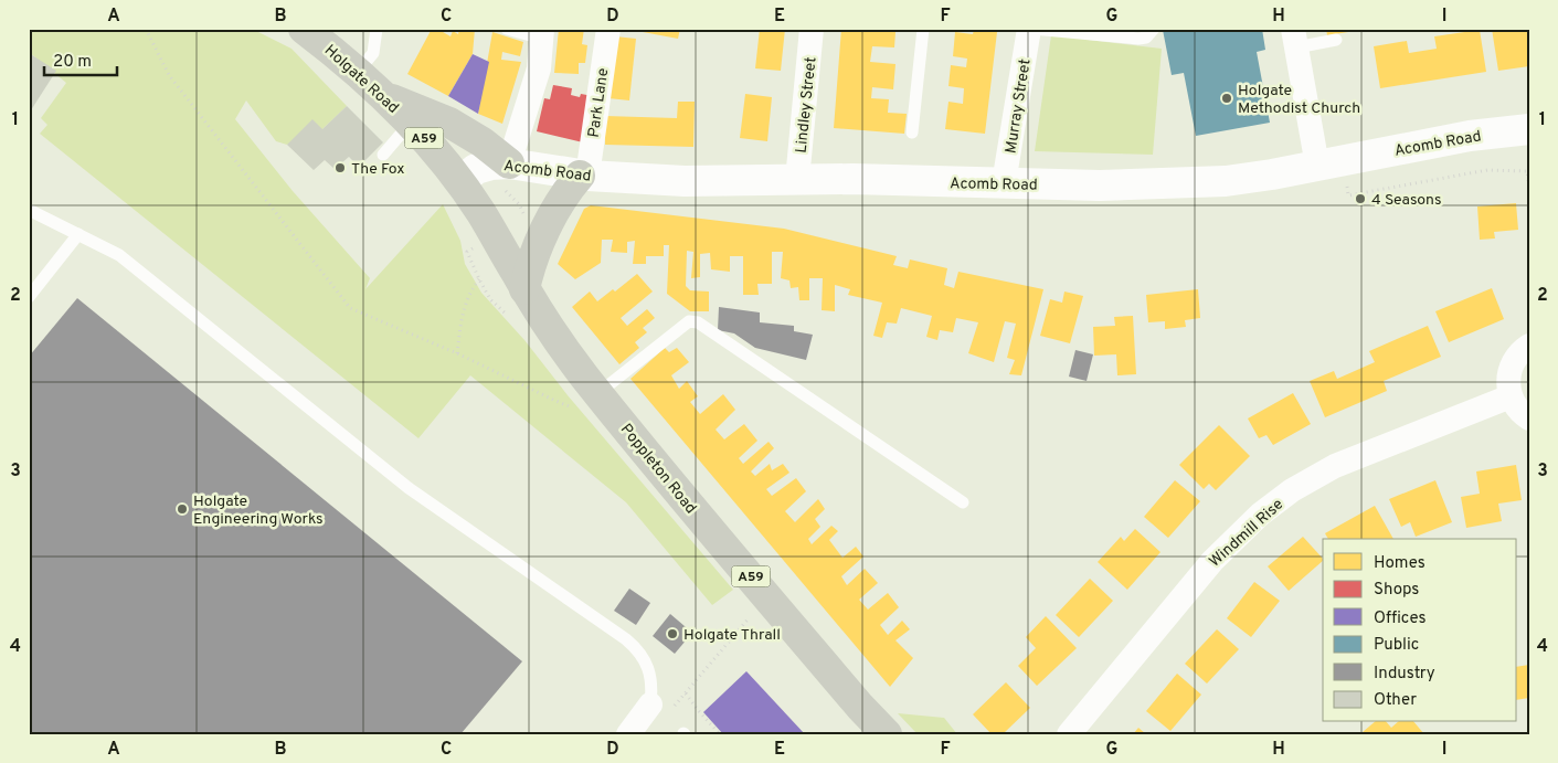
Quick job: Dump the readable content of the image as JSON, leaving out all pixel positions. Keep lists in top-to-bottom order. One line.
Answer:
{"streets":{"main road":["Holgate Road","A59","Acomb Road","Poppleton Road"],"street":["Park Lane","Lindley Street","Murray Street","Windmill Rise"]},"crossings":[["Holgate Road","Acomb Road"],["Holgate Road","Poppleton Road"],["Park Lane","Acomb Road"],["Lindley Street","Acomb Road"],["Murray Street","Acomb Road"],["Acomb Road","Poppleton Road"]],"places":["Holgate Methodist Church","The Fox","4 Seasons","Holgate Engineering Works","Holgate Thrall"],"legend":["Homes","Shops","Offices","Public","Industry","Other"],"scale_bar":"20 m","grid":{"columns":["A","B","C","D","E","F","G","H","I"],"rows":["1","2","3","4"]}}
